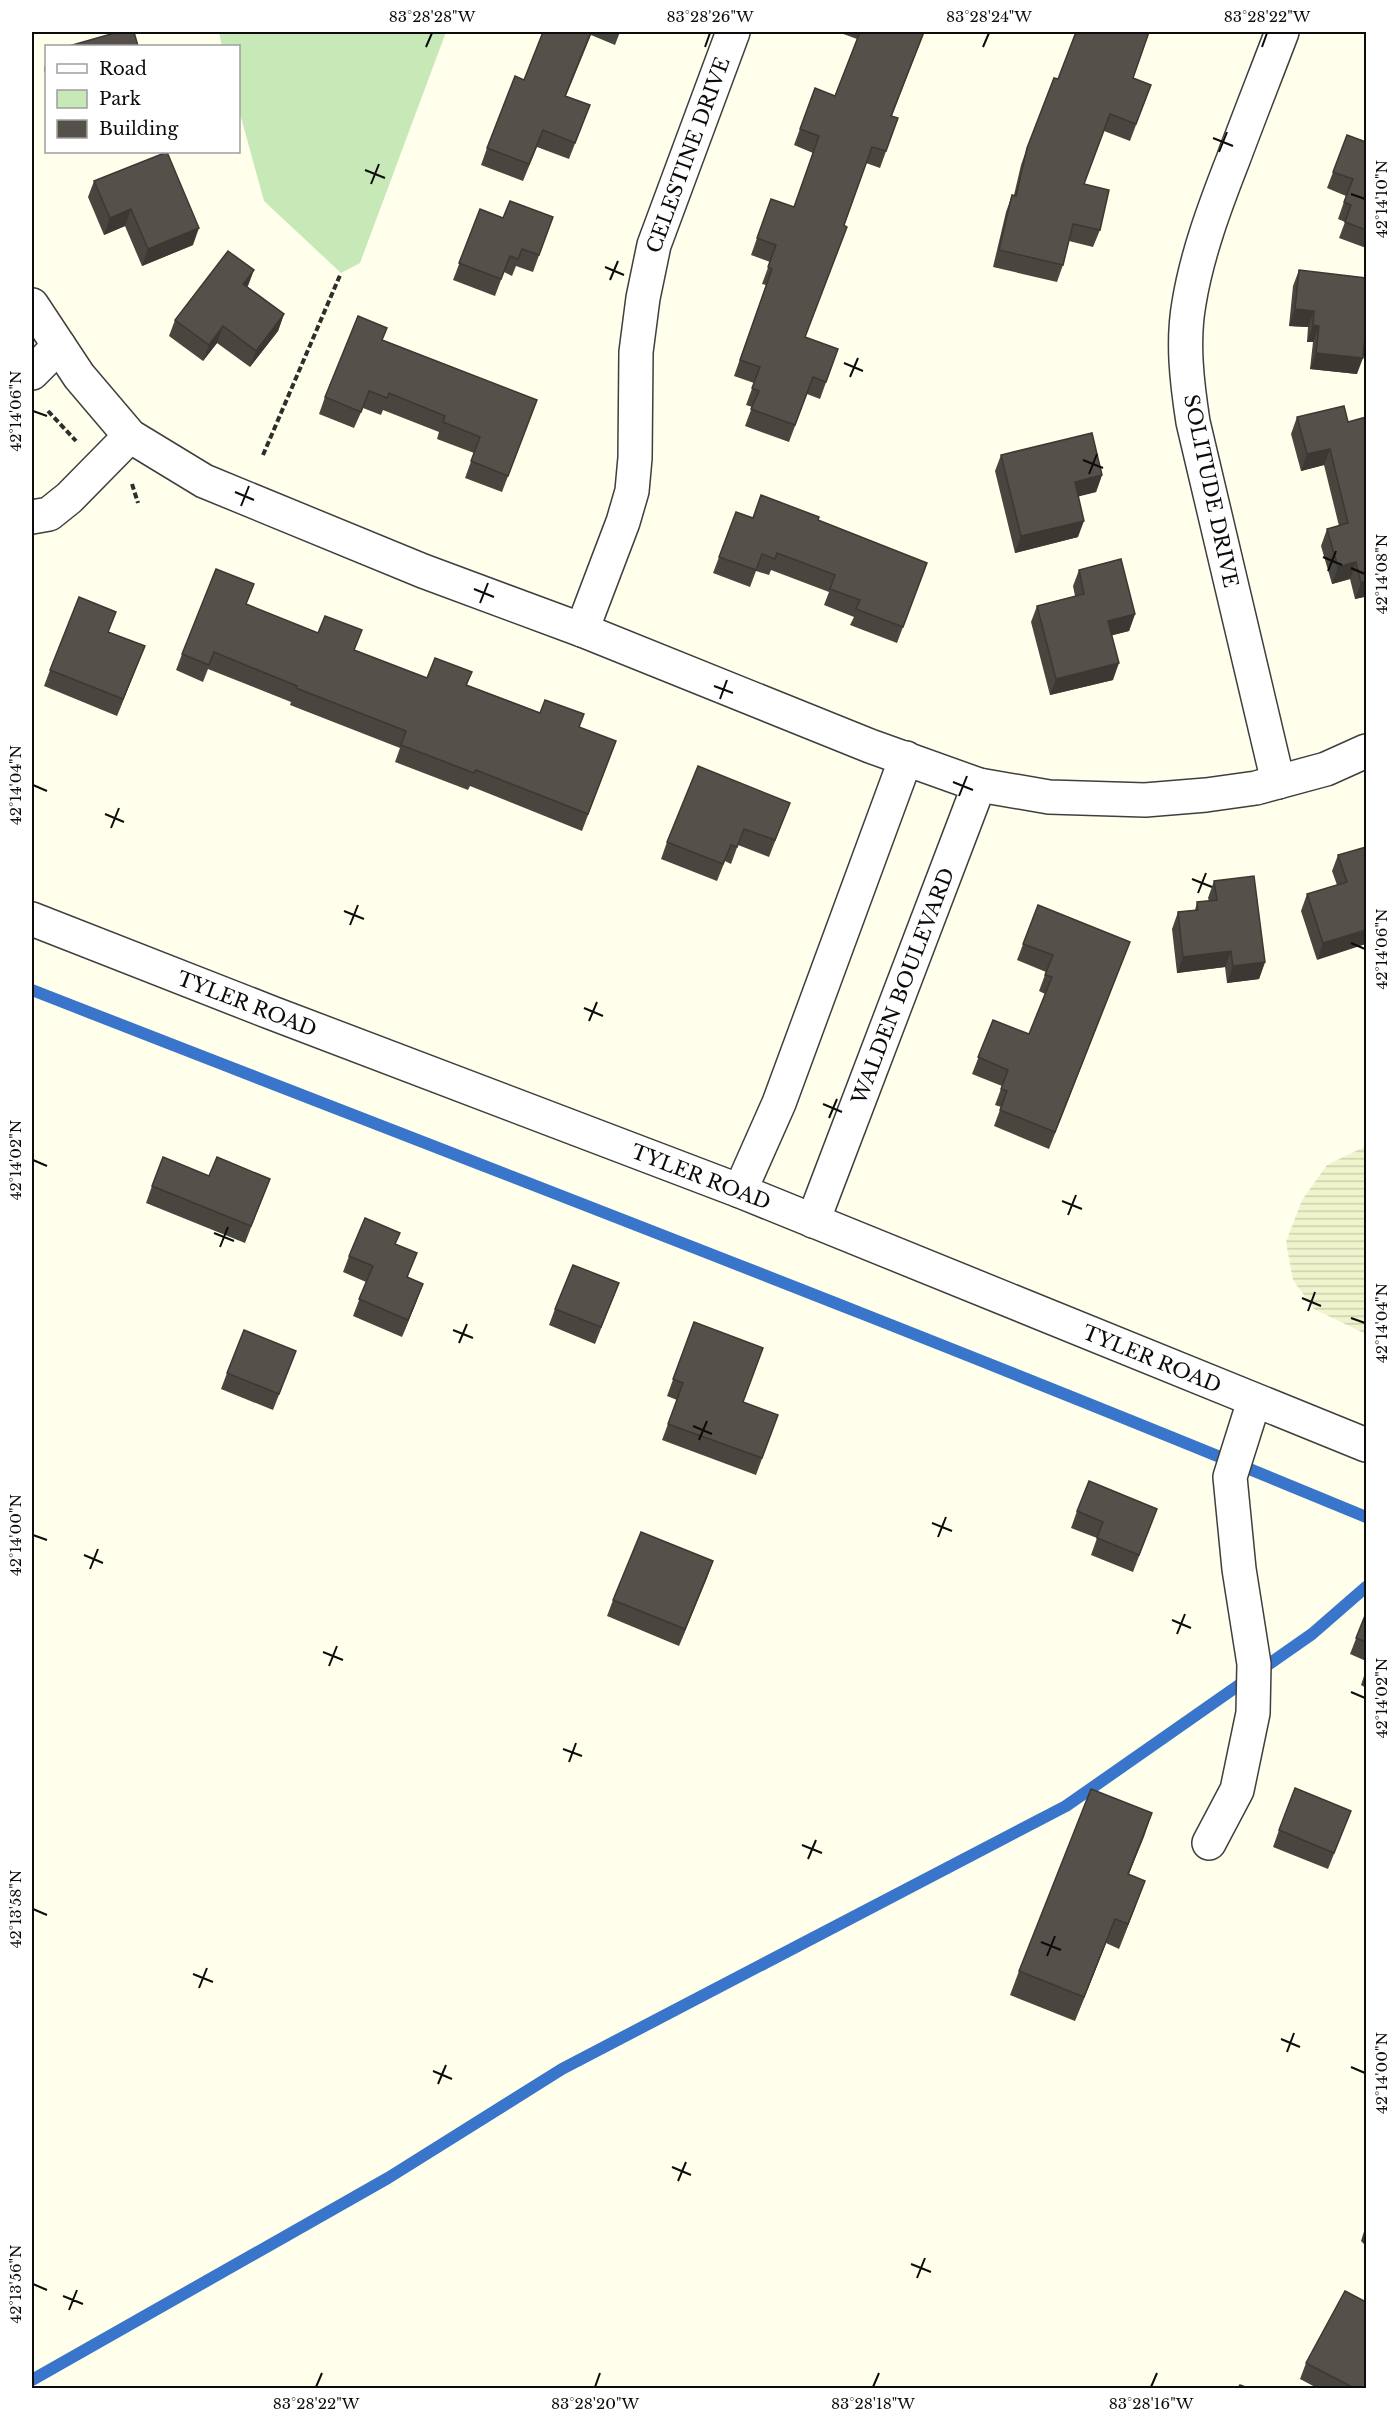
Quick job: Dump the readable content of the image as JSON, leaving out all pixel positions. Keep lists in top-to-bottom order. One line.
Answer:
{"streets":{"street":["CELESTINE DRIVE","SOLITUDE DRIVE","WALDEN BOULEVARD","TYLER ROAD"]},"crossings":[["WALDEN BOULEVARD","TYLER ROAD"]],"legend":["Road","Park","Building"],"coordinates":["83°28'28\"W","83°28'26\"W","83°28'24\"W","83°28'22\"W","42°14'10\"N","42°14'06\"N","42°14'08\"N","42°14'04\"N","42°14'02\"N","42°14'00\"N","42°13'58\"N","42°13'56\"N","83°28'20\"W","83°28'18\"W","83°28'16\"W"]}
